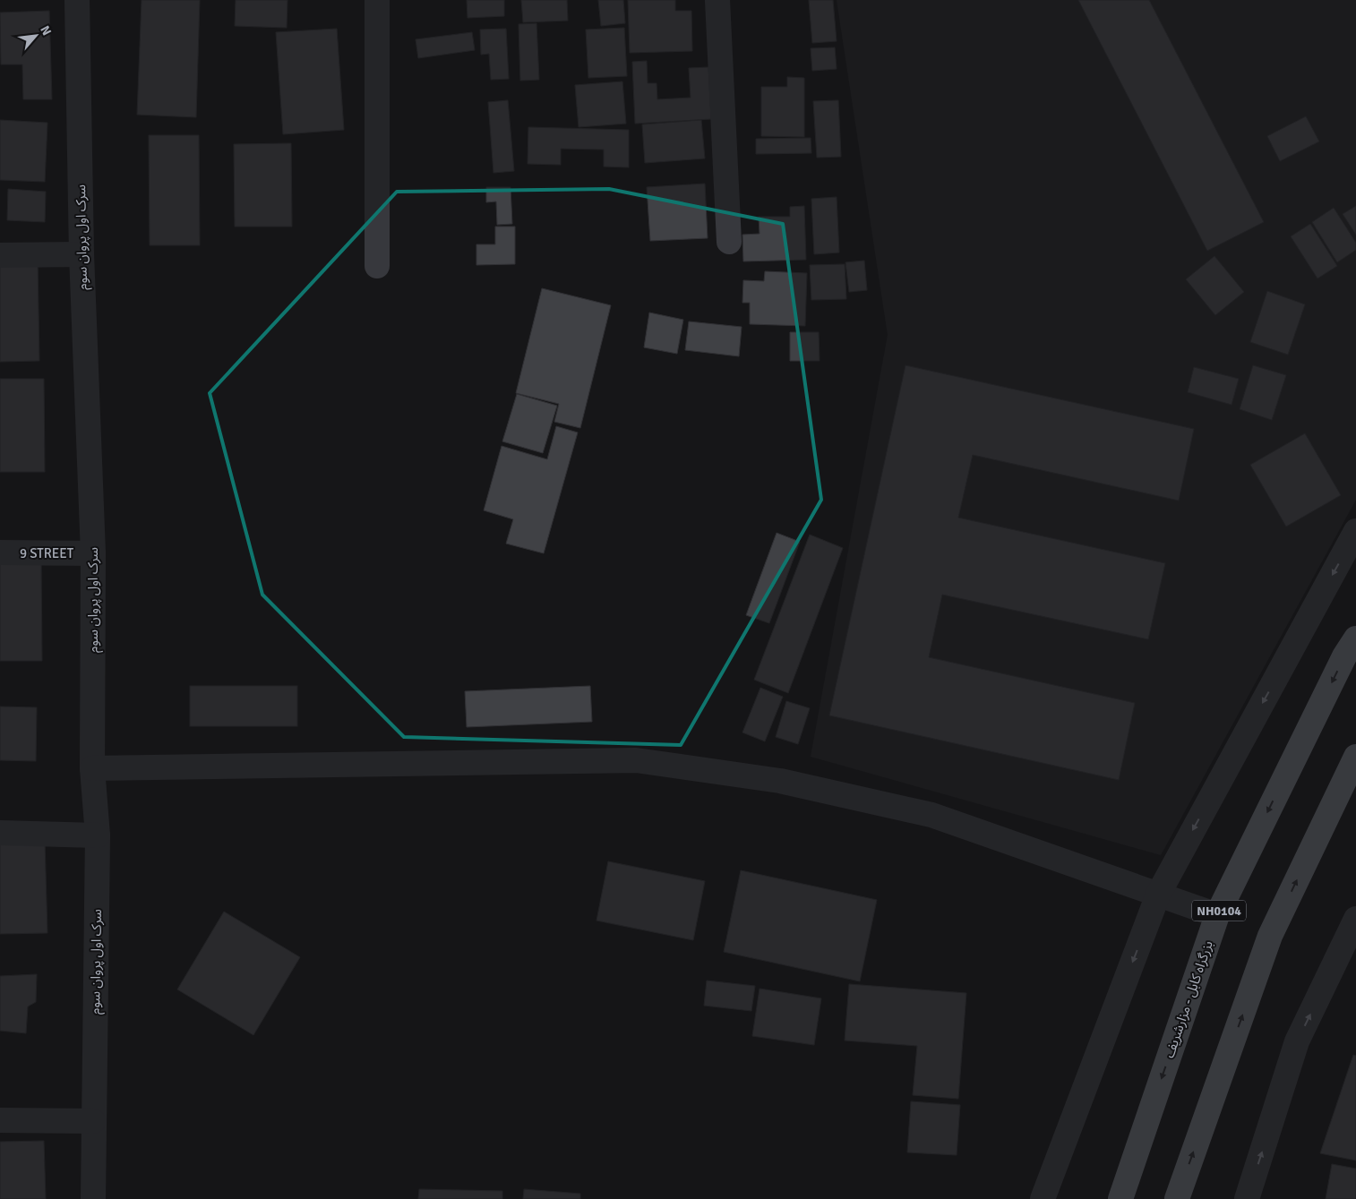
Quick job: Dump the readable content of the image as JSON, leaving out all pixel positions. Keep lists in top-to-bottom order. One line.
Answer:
{"streets":{"highway":["NH0104","بزرگراه کابل - مزارشریف"],"street":["سرک اول پروان سوم","9 STREET"]},"crossings":[["سرک اول پروان سوم","9 STREET"]],"north":"top right"}
